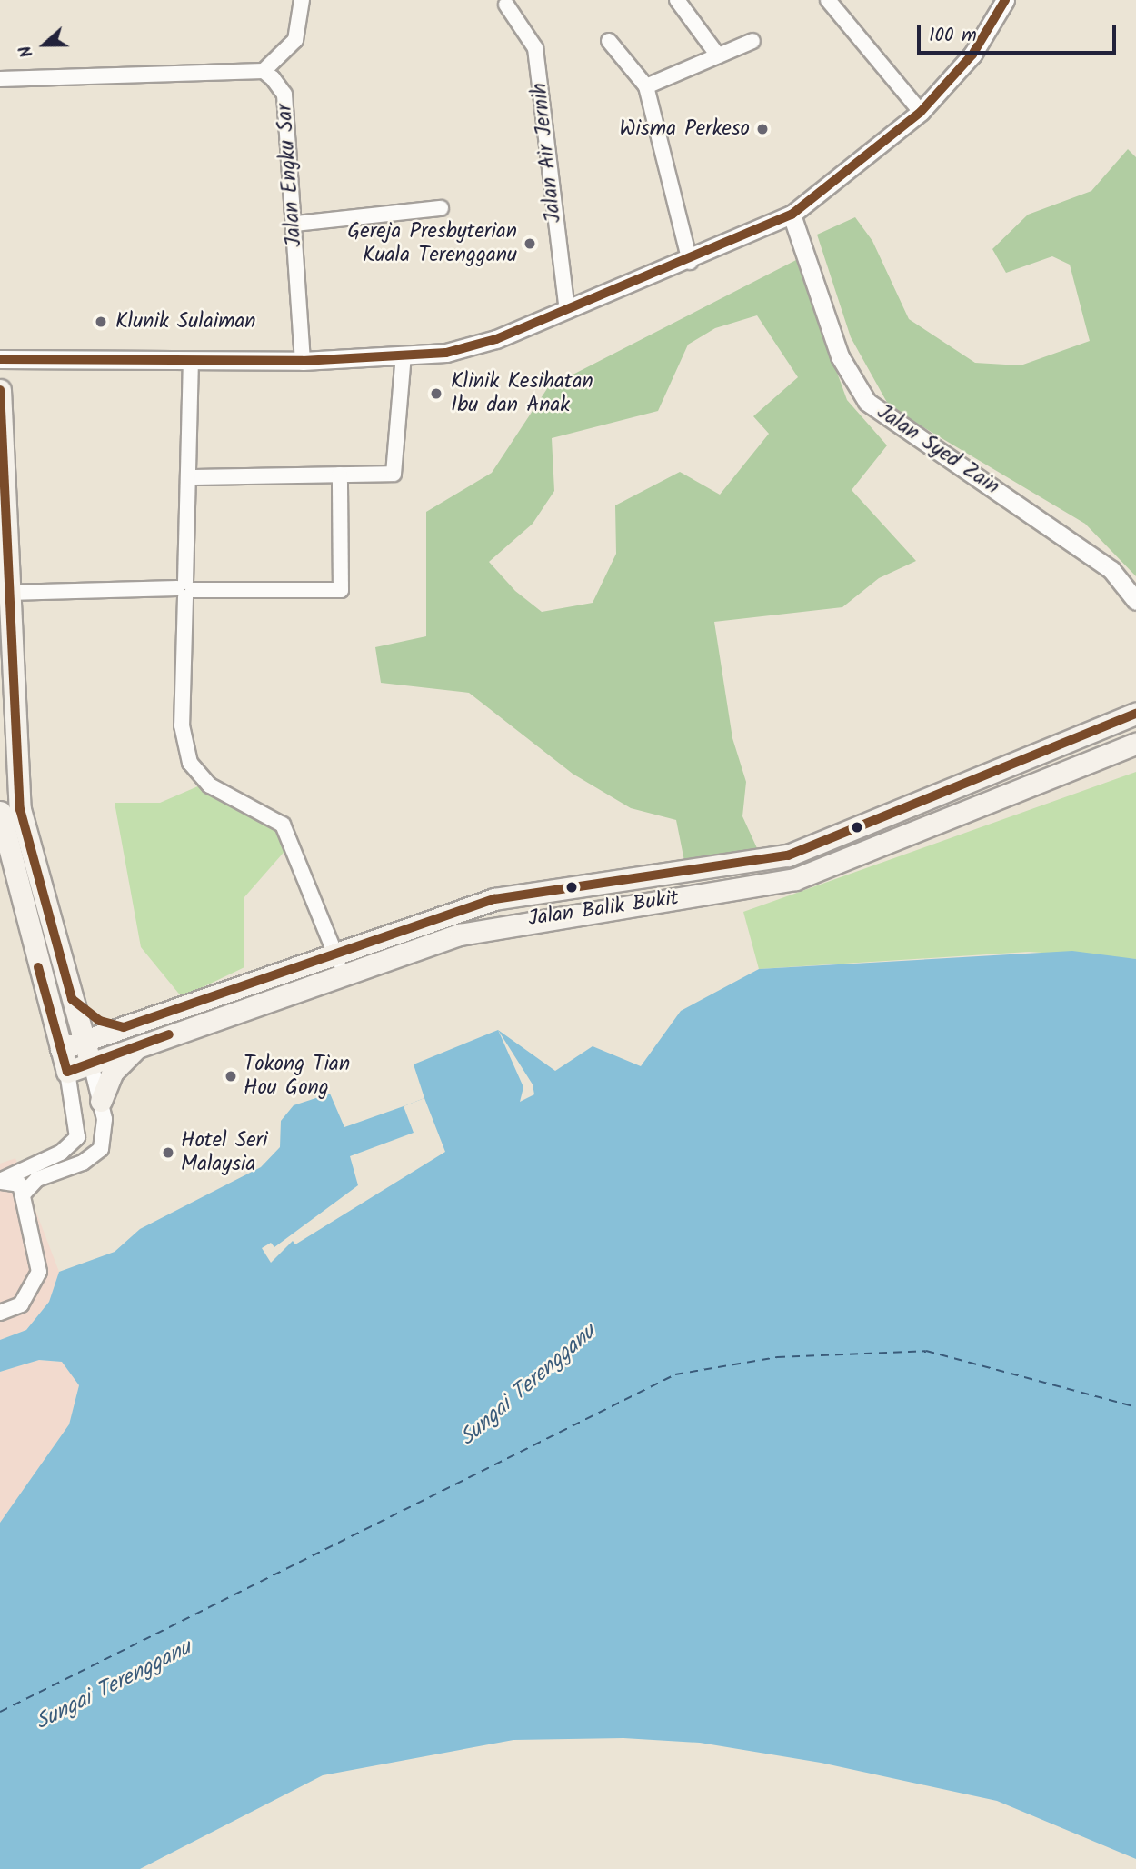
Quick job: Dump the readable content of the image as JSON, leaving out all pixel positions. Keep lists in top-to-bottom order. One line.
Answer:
{"streets":{"main road":["Jalan Balik Bukit"],"street":["Jalan Air Jernih","Jalan Engku Sar","Jalan Syed Zain"]},"water":["Sungai Terengganu"],"places":["Wisma Perkeso","Gereja Presbyterian Kuala Terengganu","Klunik Sulaiman","Klinik Kesihatan Ibu dan Anak","Tokong Tian Hou Gong","Hotel Seri Malaysia"],"scale_bar":"100 m","north":"left"}
